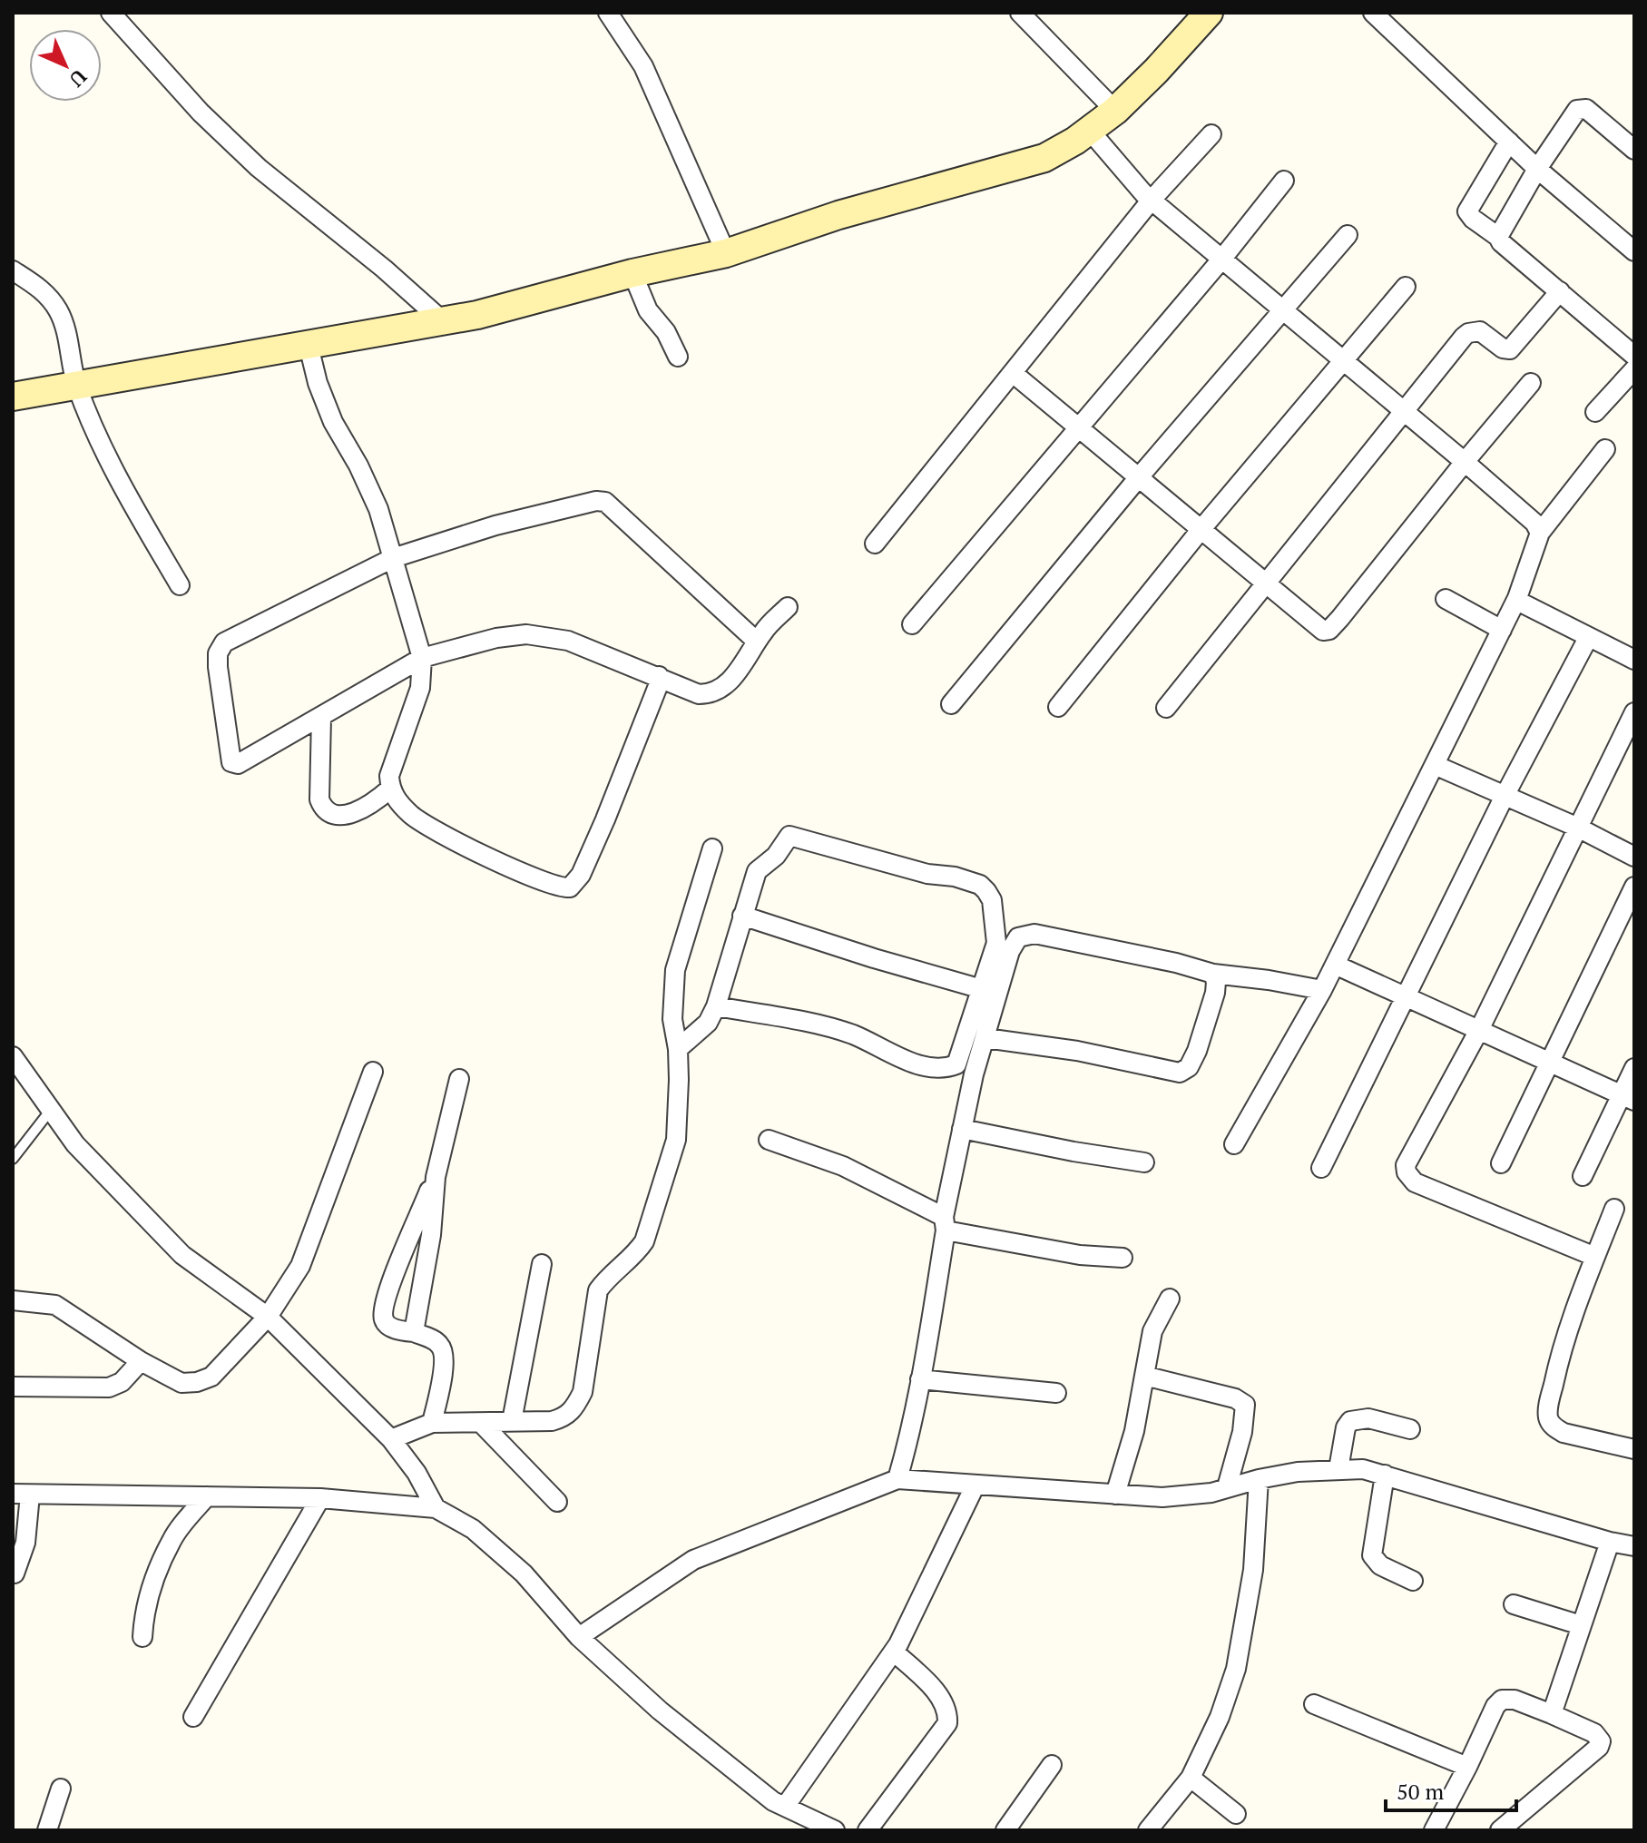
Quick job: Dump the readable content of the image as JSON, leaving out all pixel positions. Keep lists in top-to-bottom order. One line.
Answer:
{"scale_bar":"50 m","north":"bottom right"}
